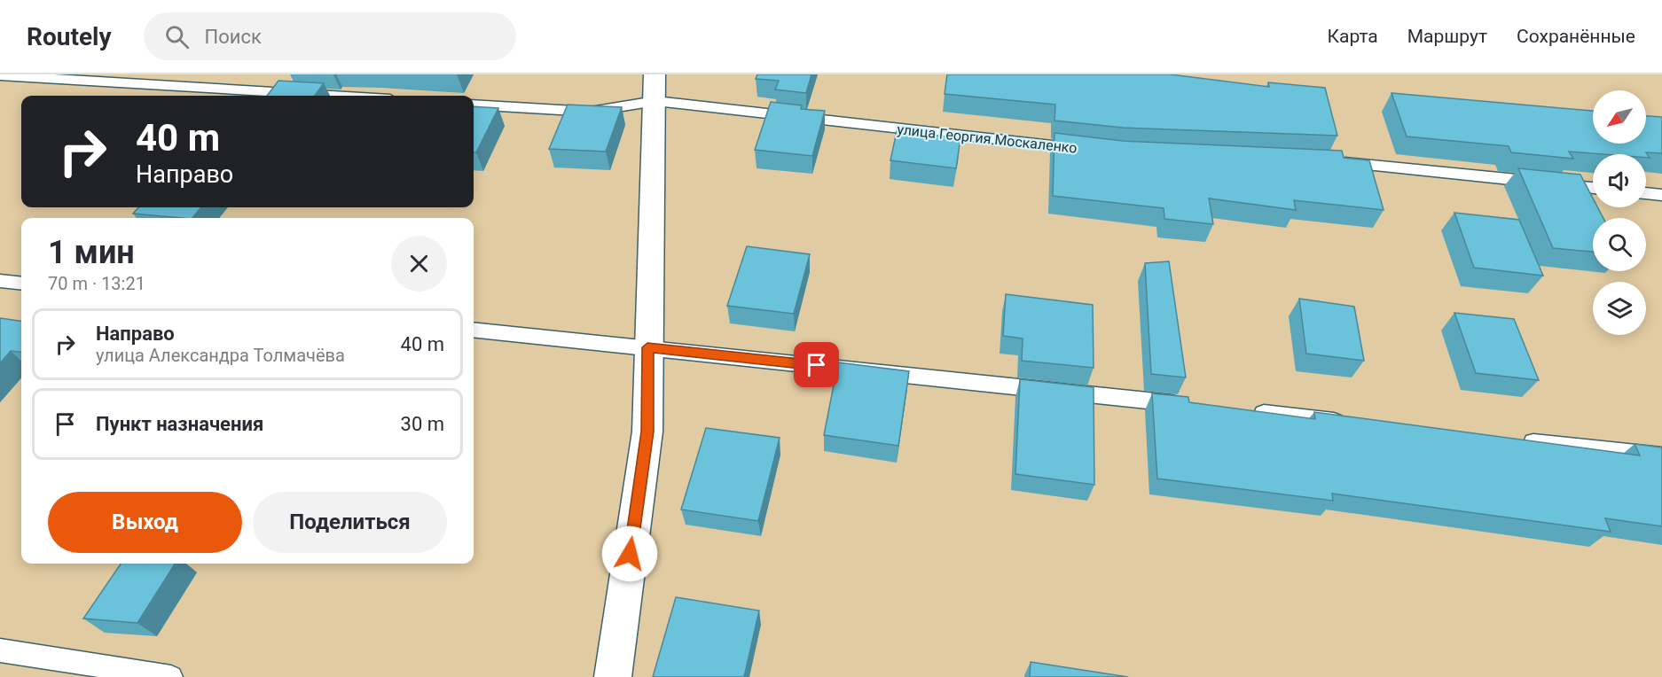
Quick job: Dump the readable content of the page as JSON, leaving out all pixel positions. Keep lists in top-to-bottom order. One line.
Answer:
{"streets":{"lane":["улица Георгия Москаленко"]},"north":"bottom left","page":{"header":"Routely","search":"Поиск","nav":["Карта","Маршрут","Сохранённые"],"turn":["40 m","Направо"],"heading":["1 мин","70 m · 13:21"],"list":[{"name":"Направо","note":"улица Александра Толмачёва","value":"40 m"},{"name":"Пункт назначения","value":"30 m"}],"buttons":["Выход","Поделиться"]}}
